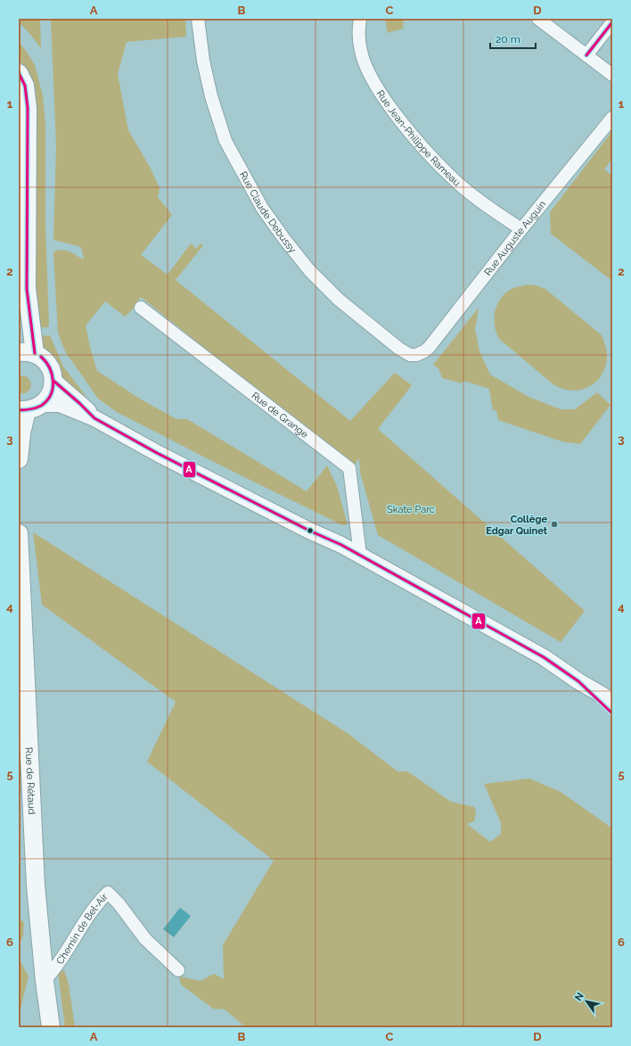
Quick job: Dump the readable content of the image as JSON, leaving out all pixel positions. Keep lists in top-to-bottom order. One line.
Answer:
{"streets":{"main road":["Rue de Rétaud"],"street":["Rue Jean-Philippe Rameau","Rue Claude Debussy","Rue Auguste Auguin","Rue de Grange","Chemin de Bel-Air"]},"crossings":[["Rue Jean-Philippe Rameau","Rue Auguste Auguin"],["Rue Claude Debussy","Rue Auguste Auguin"],["Rue de Rétaud","Chemin de Bel-Air"]],"parks":["Skate Parc"],"places":["Collège Edgar Quinet"],"lines":["transit line A"],"scale_bar":"20 m","north":"top left","grid":{"columns":["A","B","C","D"],"rows":["1","2","3","4","5","6"]}}
